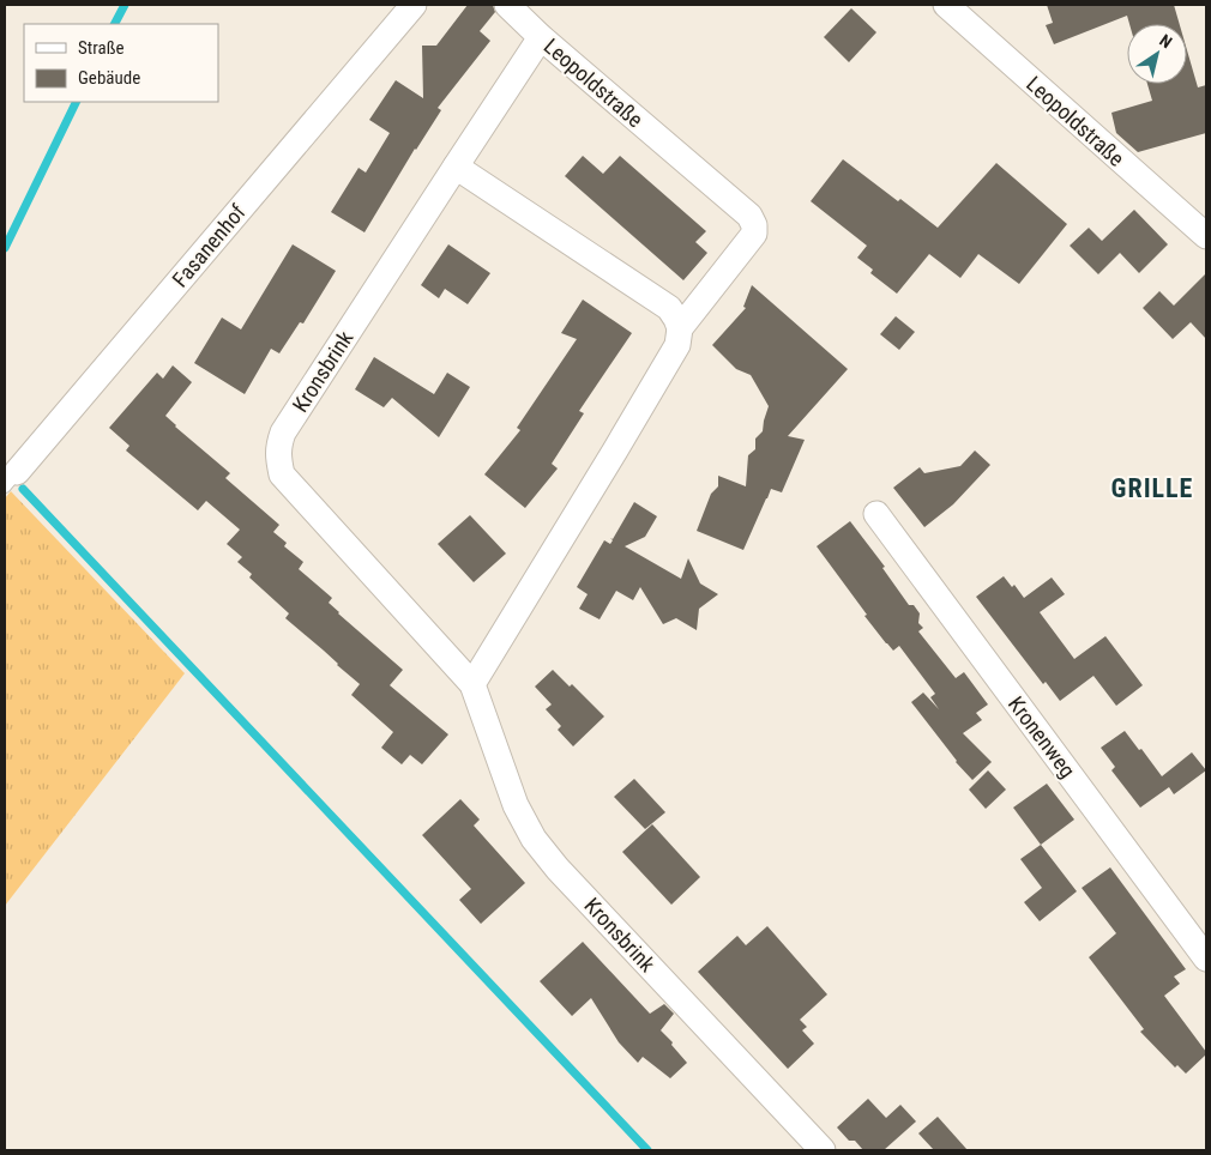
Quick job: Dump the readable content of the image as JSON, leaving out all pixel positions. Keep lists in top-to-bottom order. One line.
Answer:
{"streets":{"street":["Leopoldstraße","Fasanenhof","Kronsbrink","Kronenweg"]},"crossings":[["Leopoldstraße","Kronsbrink"]],"districts":["GRILLE"],"legend":["Straße","Gebäude"],"north":"top right"}
